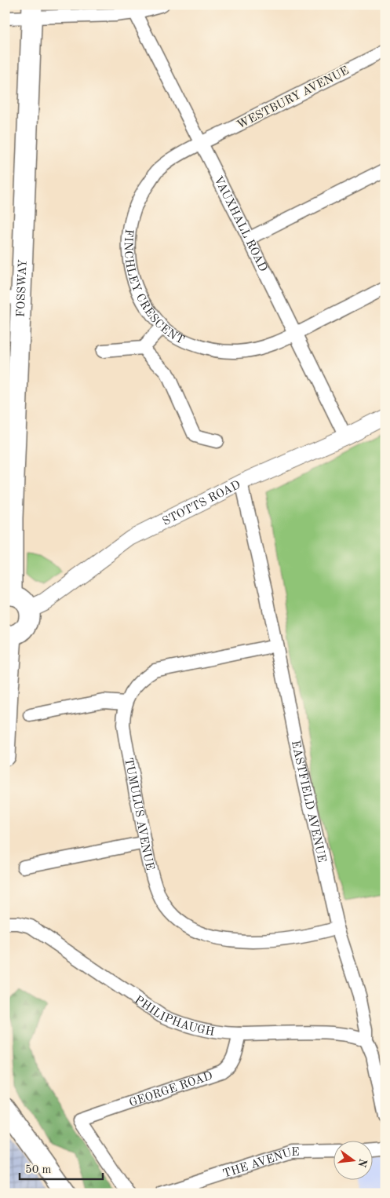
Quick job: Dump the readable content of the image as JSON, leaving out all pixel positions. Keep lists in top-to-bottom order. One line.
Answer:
{"streets":{"main road":["FOSSWAY"],"street":["WESTBURY AVENUE","VAUXHALL ROAD","FINCHLEY CRESCENT","STOTTS ROAD","EASTFIELD AVENUE","TUMULUS AVENUE","PHILIPHAUGH","GEORGE ROAD","THE AVENUE"]},"crossings":[["WESTBURY AVENUE","VAUXHALL ROAD"],["WESTBURY AVENUE","FINCHLEY CRESCENT"],["VAUXHALL ROAD","FINCHLEY CRESCENT"],["VAUXHALL ROAD","STOTTS ROAD"],["FOSSWAY","STOTTS ROAD"],["STOTTS ROAD","EASTFIELD AVENUE"],["EASTFIELD AVENUE","TUMULUS AVENUE"],["EASTFIELD AVENUE","PHILIPHAUGH"],["PHILIPHAUGH","GEORGE ROAD"]],"scale_bar":"50 m","north":"right"}
